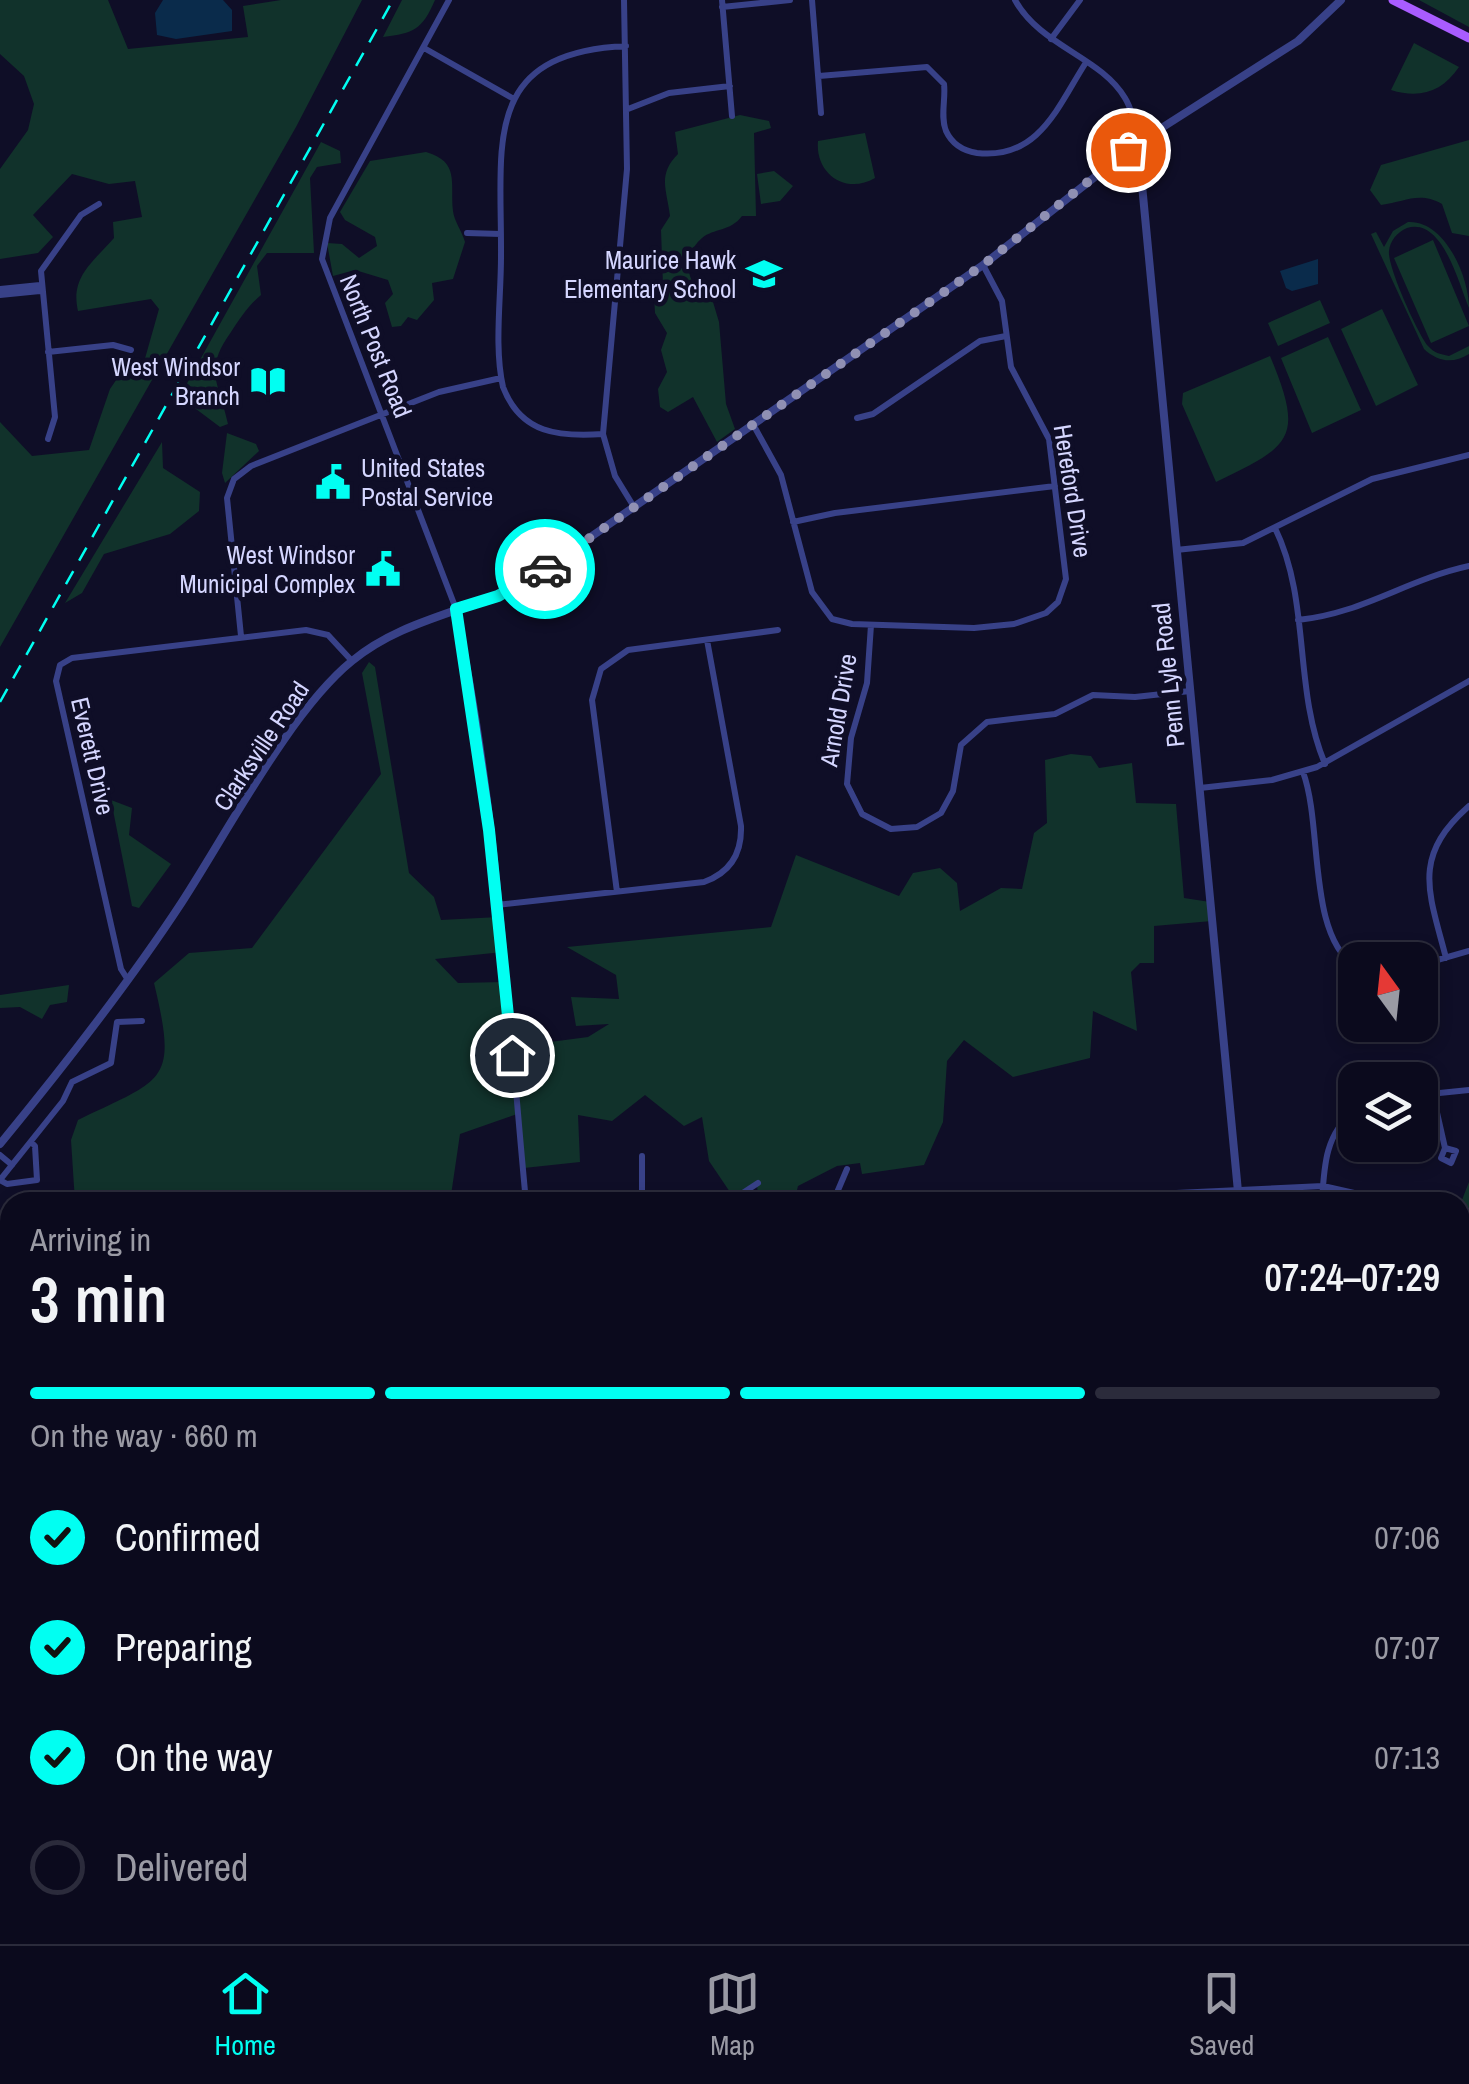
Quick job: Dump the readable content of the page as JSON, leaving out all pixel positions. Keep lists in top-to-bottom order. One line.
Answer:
{"streets":{"street":["North Post Road","Hereford Drive","Penn Lyle Road","Arnold Drive","Clarksville Road","Everett Drive"]},"crossings":[["North Post Road","Clarksville Road"],["Hereford Drive","Arnold Drive"],["Hereford Drive","Clarksville Road"],["Penn Lyle Road","Arnold Drive"],["Penn Lyle Road","Clarksville Road"],["Clarksville Road","Everett Drive"]],"places":{"school or university":["Maurice Hawk Elementary School"],"library":["West Windsor Branch"],"public building":["United States Postal Service","West Windsor Municipal Complex"]},"north":"top","page":{"heading":["3 min","Arriving in","07:24–07:29"],"bar":"On the way · 660 m","list":[["Confirmed","07:06"],["Preparing","07:07"],["On the way","07:13"],"Delivered"],"tabs":["Home","Map","Saved"]}}
